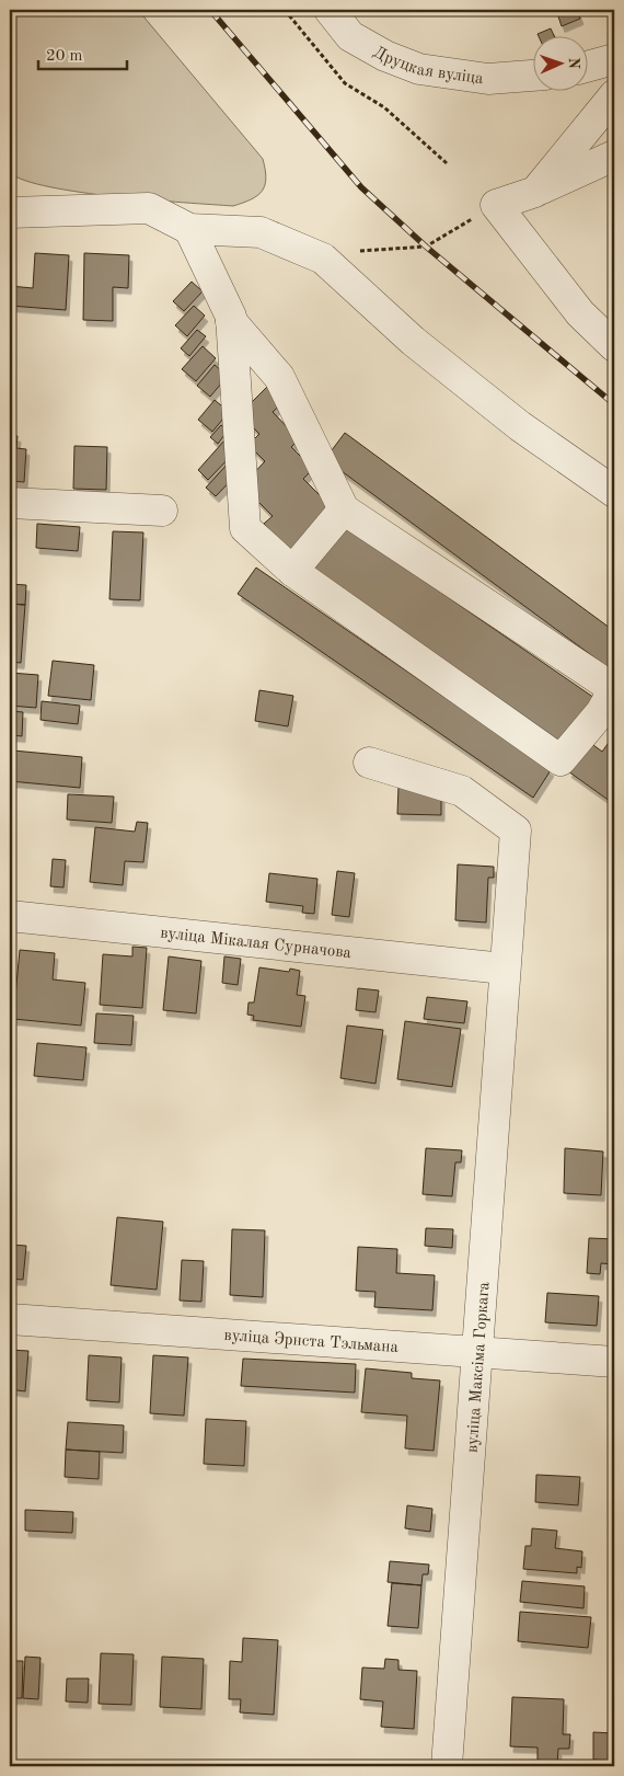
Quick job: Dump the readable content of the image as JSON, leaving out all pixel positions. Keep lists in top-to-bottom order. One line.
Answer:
{"streets":{"street":["Друцкая вуліца","вуліца Мікалая Сурначова","вуліца Эрнста Тэльмана","вуліца Максіма Горкага"]},"crossings":[["вуліца Мікалая Сурначова","вуліца Максіма Горкага"],["вуліца Эрнста Тэльмана","вуліца Максіма Горкага"]],"scale_bar":"20 m","north":"right"}
